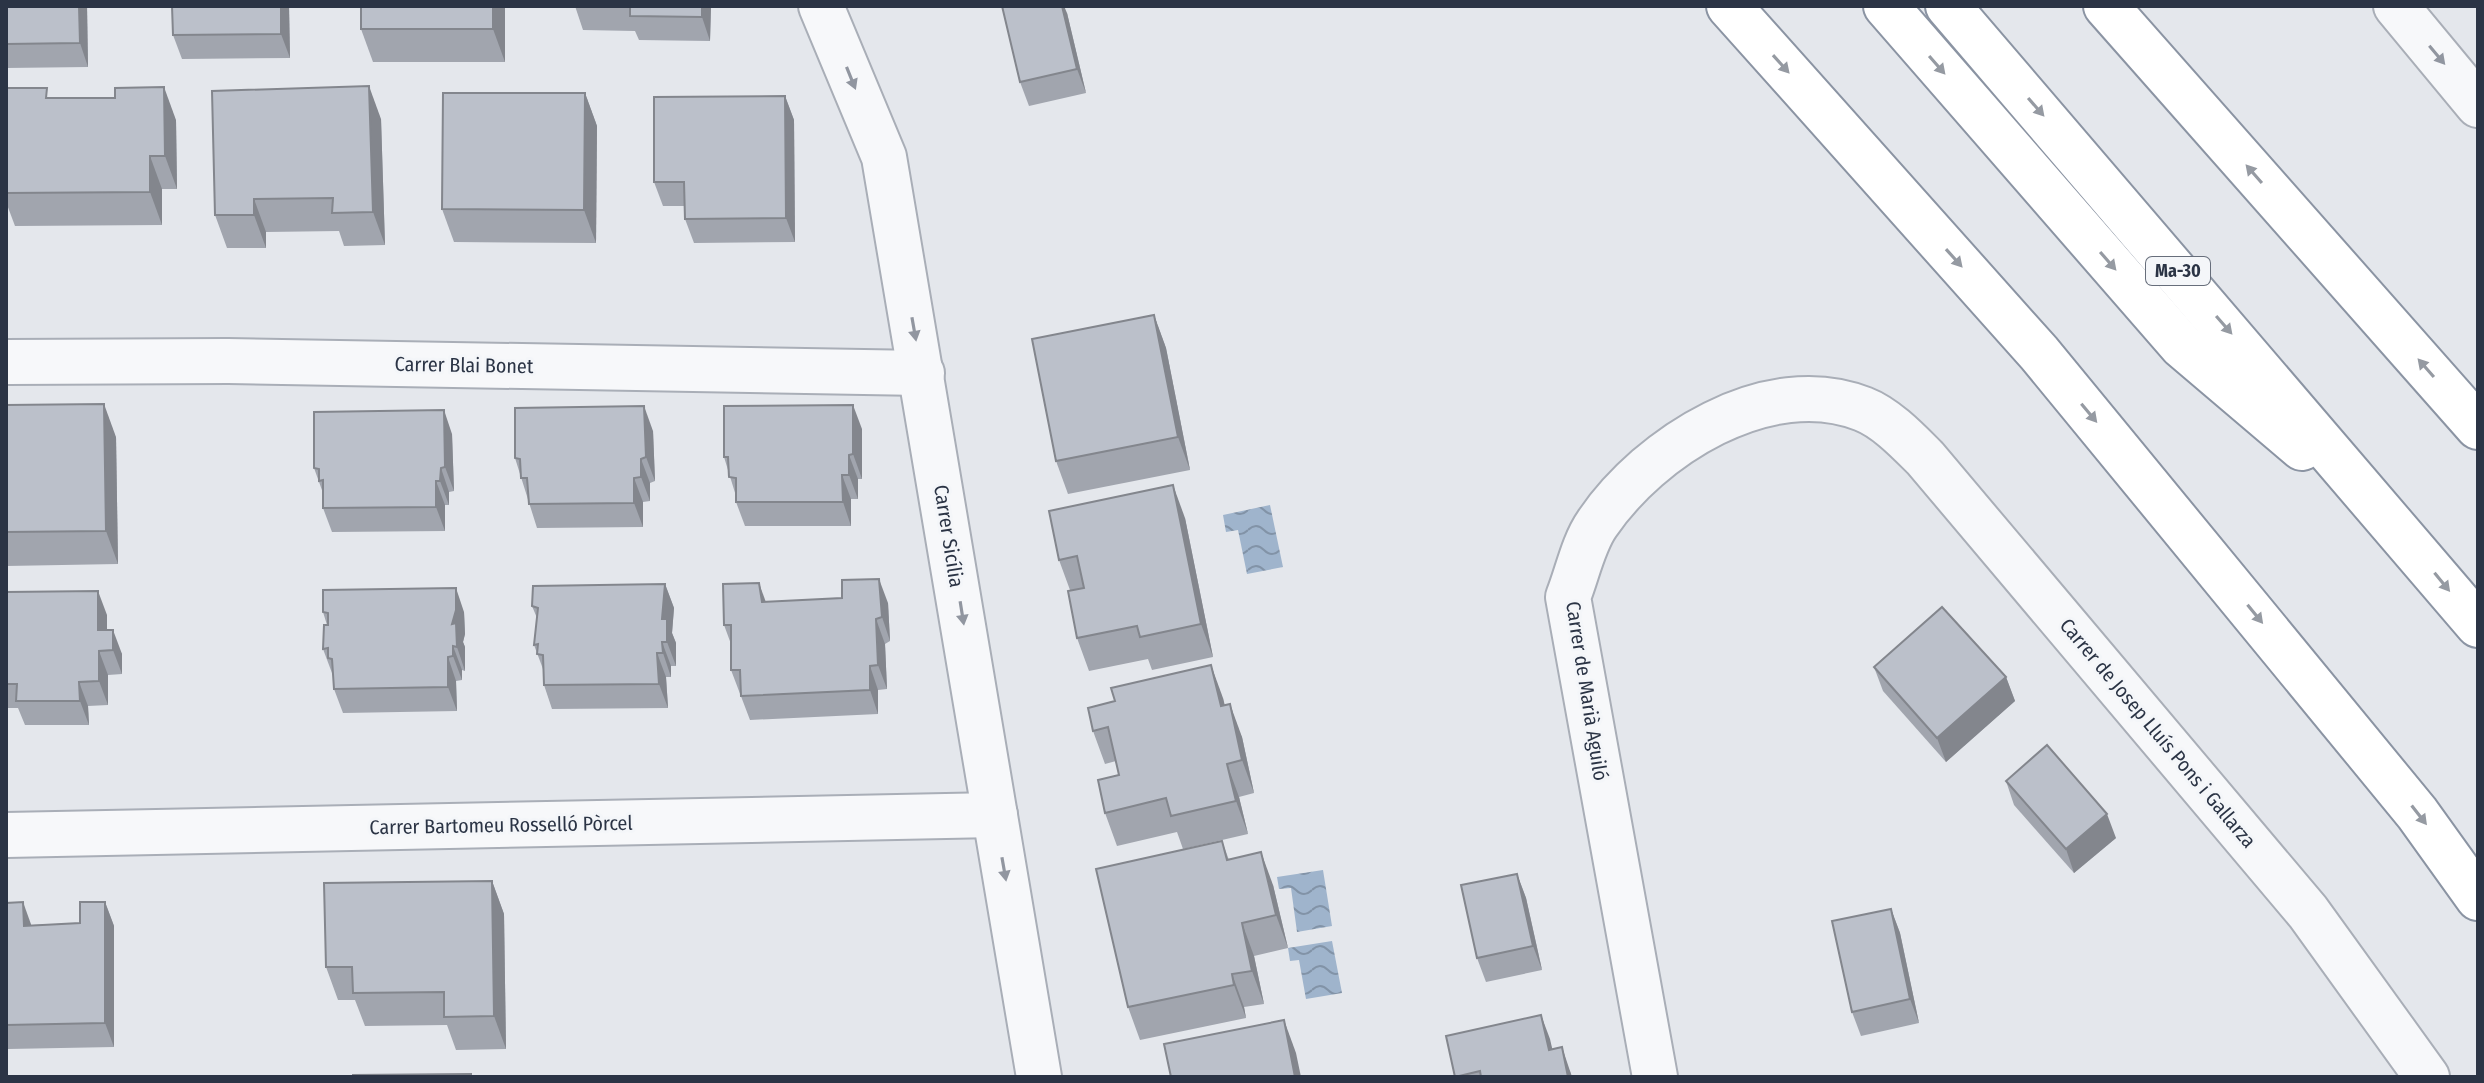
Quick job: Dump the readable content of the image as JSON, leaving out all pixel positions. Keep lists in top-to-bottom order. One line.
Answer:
{"streets":{"highway":["Ma-30"],"street":["Carrer Blai Bonet","Carrer Sicília","Carrer de Marià Aguiló","Carrer de Josep Lluís Pons i Gallarza","Carrer Bartomeu Rosselló Pòrcel"]},"crossings":[["Carrer Blai Bonet","Carrer Sicília"],["Carrer Sicília","Carrer Bartomeu Rosselló Pòrcel"],["Carrer de Marià Aguiló","Carrer de Josep Lluís Pons i Gallarza"]],"one_way":["Carrer Sicília"]}
